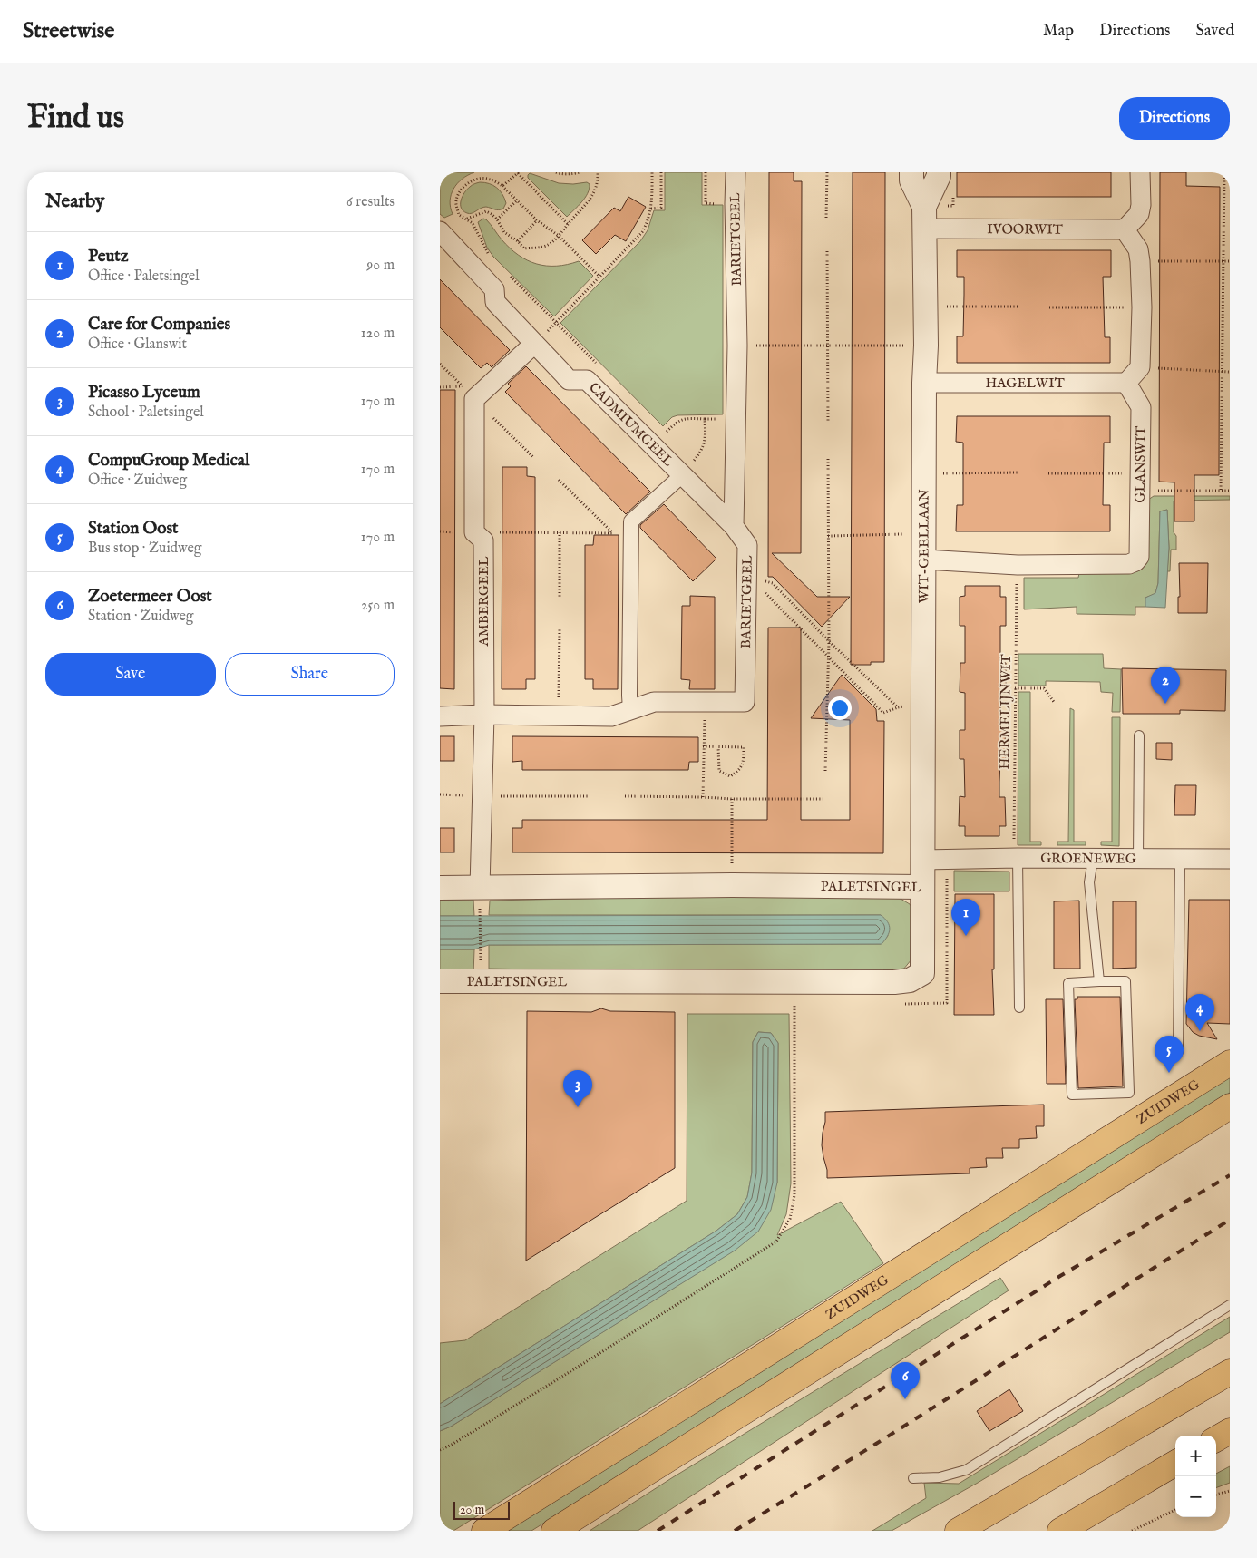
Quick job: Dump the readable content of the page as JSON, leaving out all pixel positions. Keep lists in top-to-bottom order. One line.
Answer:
{"streets":{"main road":["ZUIDWEG"],"street":["IVOORWIT","BARIETGEEL","HAGELWIT","CADMIUMGEEL","GLANSWIT","WIT-GEELLAAN","AMBERGEEL","GROENEWEG","PALETSINGEL"],"path":["HERMELIJNWIT"]},"crossings":[["IVOORWIT","WIT-GEELLAAN"],["BARIETGEEL","CADMIUMGEEL"],["BARIETGEEL","AMBERGEEL"],["HAGELWIT","GLANSWIT"],["HAGELWIT","WIT-GEELLAAN"],["CADMIUMGEEL","AMBERGEEL"],["GLANSWIT","WIT-GEELLAAN"],["GLANSWIT","HERMELIJNWIT"],["WIT-GEELLAAN","GROENEWEG"],["WIT-GEELLAAN","PALETSINGEL"],["AMBERGEEL","PALETSINGEL"],["HERMELIJNWIT","GROENEWEG"]],"scale_bar":"20 m","page":{"header":"Streetwise","nav":["Map","Directions","Saved"],"buttons":["Directions",["Save","Share"]],"title":"Find us","heading":["Nearby","6 results"],"list":[{"mark":"1","name":"Peutz","note":"Office · Paletsingel","value":"90 m"},{"mark":"2","name":"Care for Companies","note":"Office · Glanswit","value":"120 m"},{"mark":"3","name":"Picasso Lyceum","note":"School · Paletsingel","value":"170 m"},{"mark":"4","name":"CompuGroup Medical","note":"Office · Zuidweg","value":"170 m"},{"mark":"5","name":"Station Oost","note":"Bus stop · Zuidweg","value":"170 m"},{"mark":"6","name":"Zoetermeer Oost","note":"Station · Zuidweg","value":"250 m"}],"pins":["2","1","4","5","3","6"],"map_buttons":["+","−"],"scale":"20 m"}}
